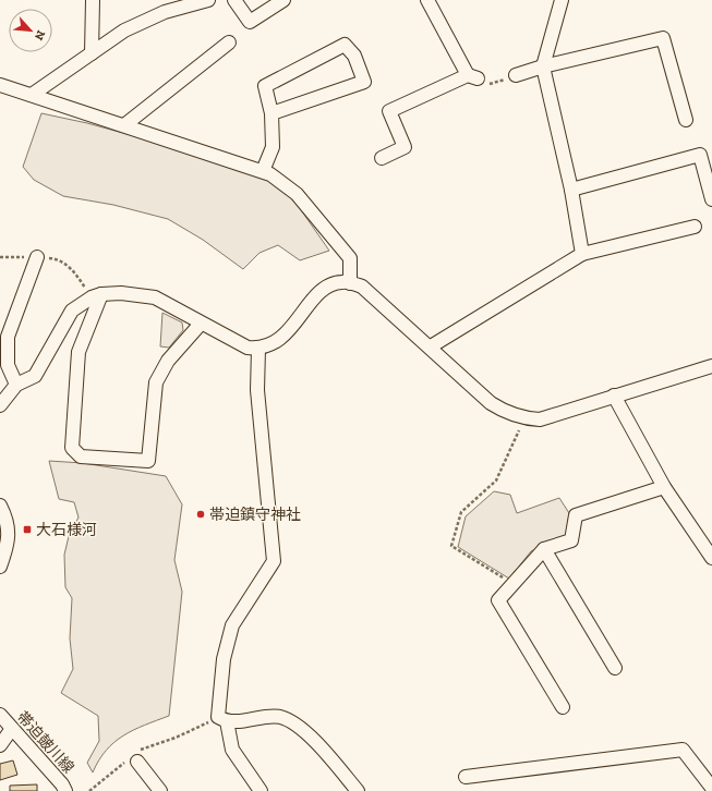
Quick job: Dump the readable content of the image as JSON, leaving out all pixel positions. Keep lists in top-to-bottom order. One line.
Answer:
{"streets":{"street":["帯迫皷川線"]},"places":{"other":["帯迫鎮守神社"],"transit":["大石様河"]},"north":"bottom right"}
